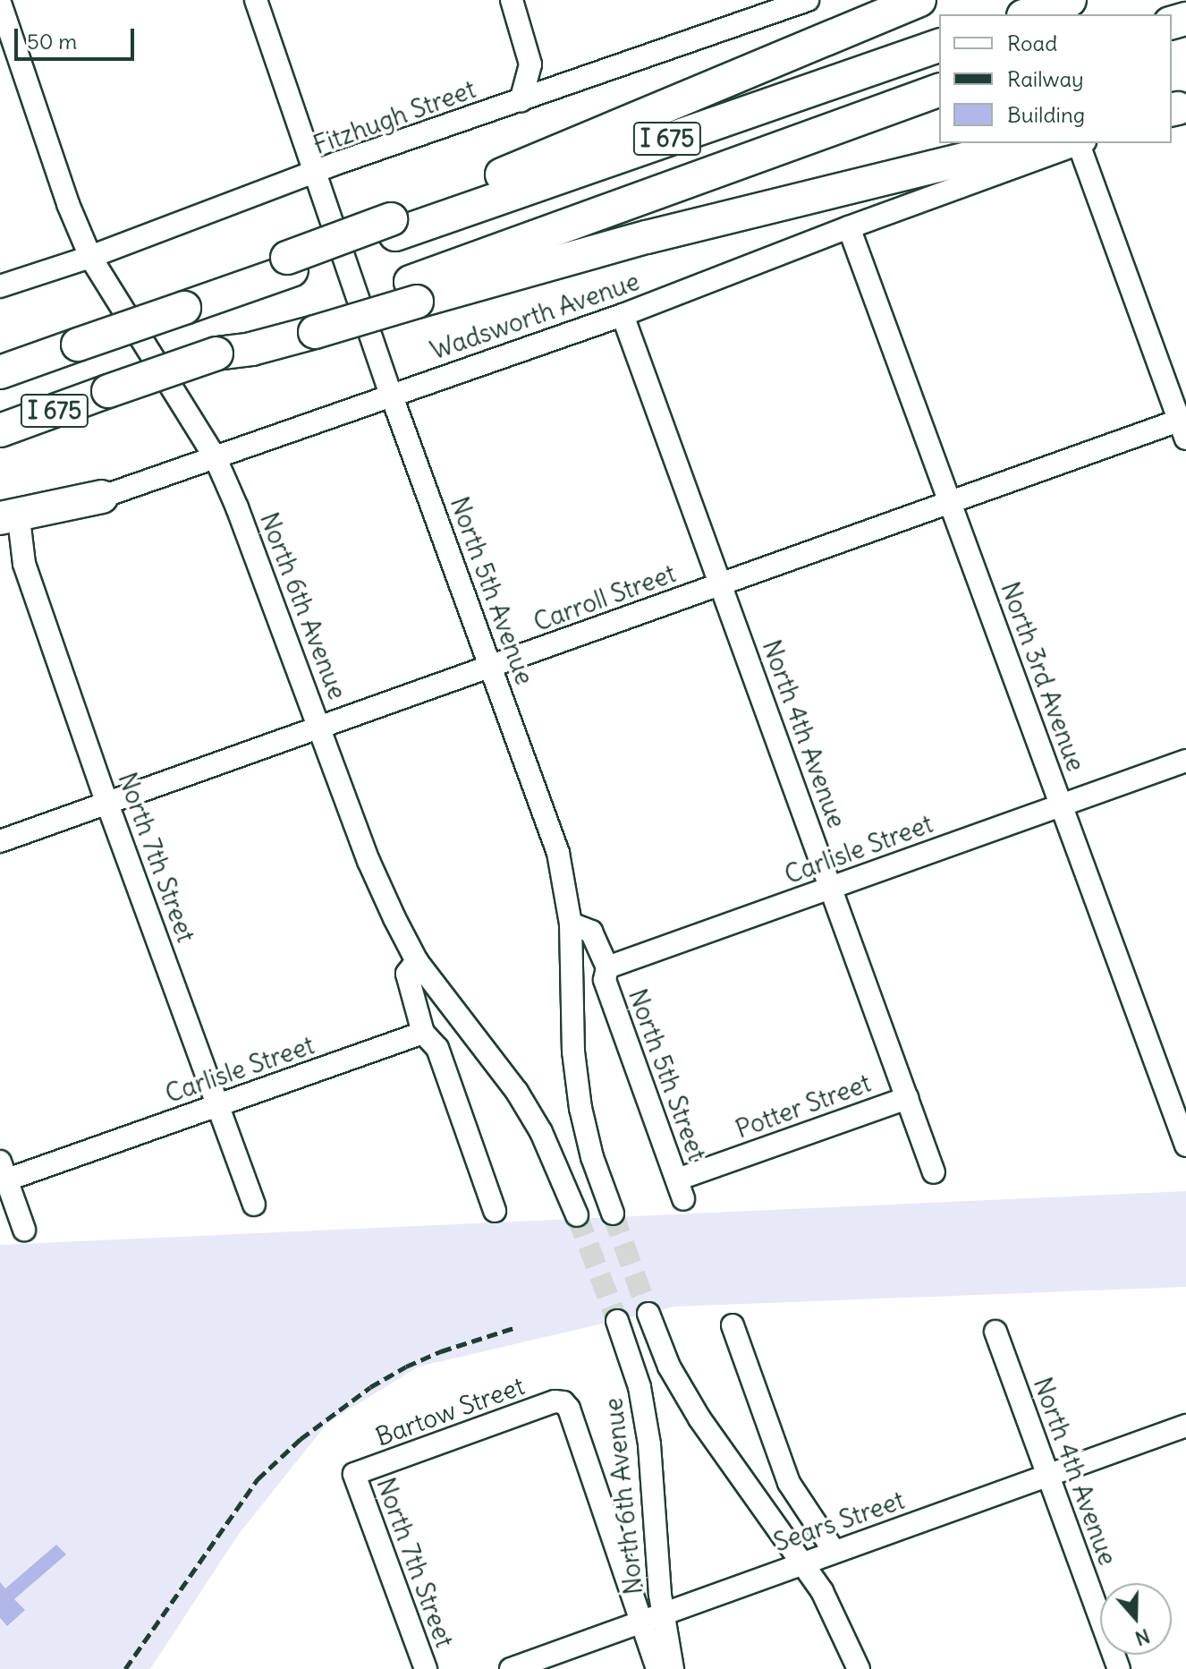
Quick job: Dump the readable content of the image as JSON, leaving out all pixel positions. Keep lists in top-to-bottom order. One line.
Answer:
{"streets":{"highway":["I 675"],"street":["Fitzhugh Street","Wadsworth Avenue","North 5th Avenue","Carroll Street","North 6th Avenue","North 3rd Avenue","North 4th Avenue","Carlisle Street","North 7th Street","North 5th Street","Potter Street","Bartow Street","Sears Street"]},"crossings":[["Fitzhugh Street","North 5th Avenue"],["Fitzhugh Street","North 6th Avenue"],["Wadsworth Avenue","North 5th Avenue"],["Wadsworth Avenue","North 6th Avenue"],["Wadsworth Avenue","North 3rd Avenue"],["Wadsworth Avenue","North 4th Avenue"],["North 5th Avenue","Carroll Street"],["Carroll Street","North 6th Avenue"],["Carroll Street","North 3rd Avenue"],["Carroll Street","North 4th Avenue"],["Carroll Street","North 7th Street"],["North 6th Avenue","Sears Street"],["North 3rd Avenue","Carlisle Street"],["North 4th Avenue","Carlisle Street"],["North 4th Avenue","Potter Street"],["North 4th Avenue","Sears Street"],["Carlisle Street","North 7th Street"],["Carlisle Street","North 5th Street"],["North 7th Street","Bartow Street"],["North 5th Street","Potter Street"],["Bartow Street","Sears Street"]],"legend":["Road","Railway","Building"],"scale_bar":"50 m","north":"bottom"}
